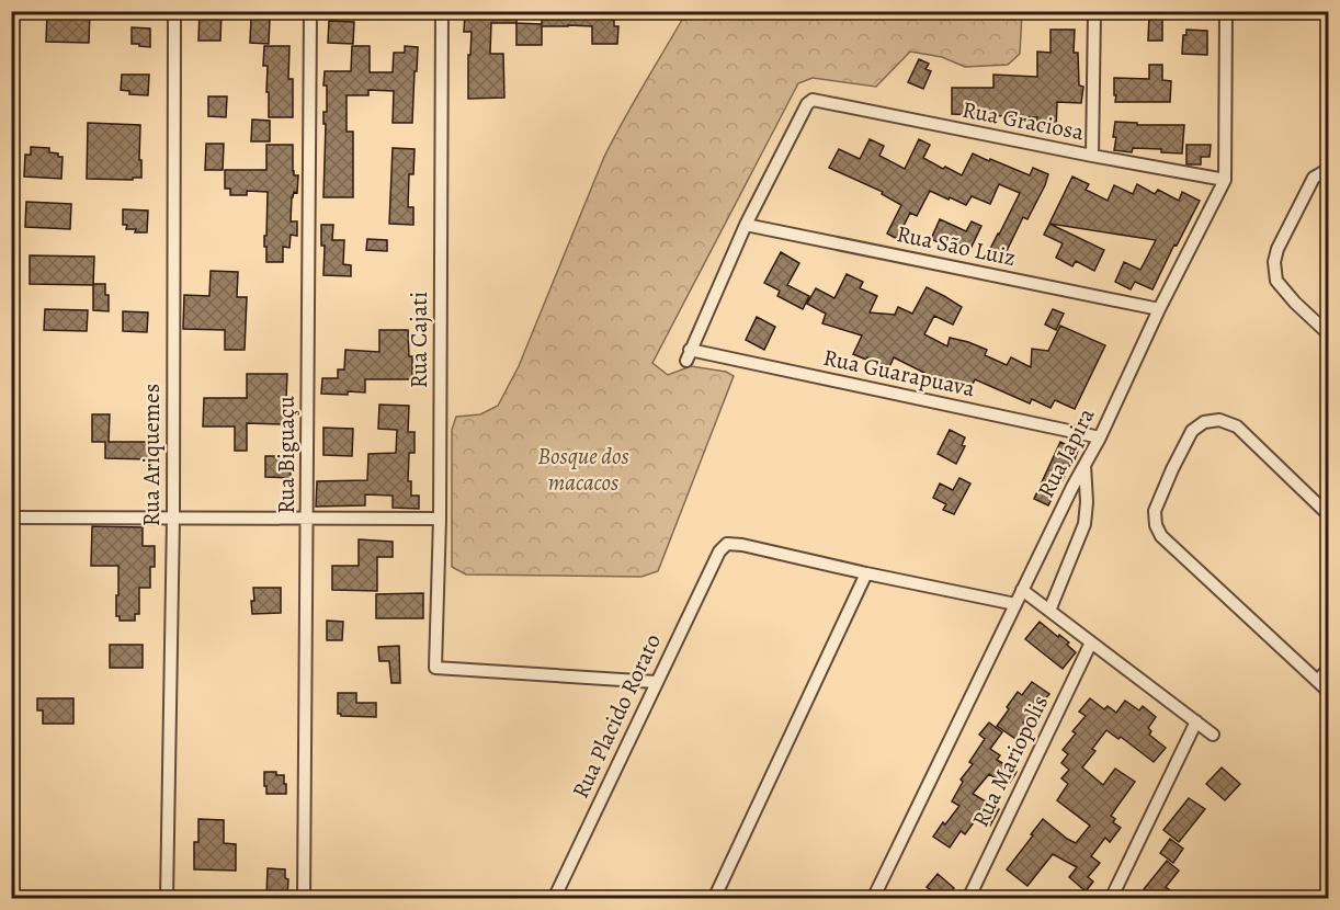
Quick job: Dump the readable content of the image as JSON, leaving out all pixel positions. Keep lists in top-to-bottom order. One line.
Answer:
{"streets":{"street":["Rua Graciosa","Rua São Luiz","Rua Cajati","Rua Guarapuava","Rua Japira","Rua Ariquemes","Rua Biguaçu","Rua Placido Rorato","Rua Mariopolis"]},"crossings":[["Rua Graciosa","Rua São Luiz"],["Rua Graciosa","Rua Guarapuava"],["Rua Graciosa","Rua Japira"],["Rua São Luiz","Rua Guarapuava"],["Rua São Luiz","Rua Japira"],["Rua Cajati","Rua Placido Rorato"],["Rua Guarapuava","Rua Japira"]],"parks":["Bosque dos macacos"]}
